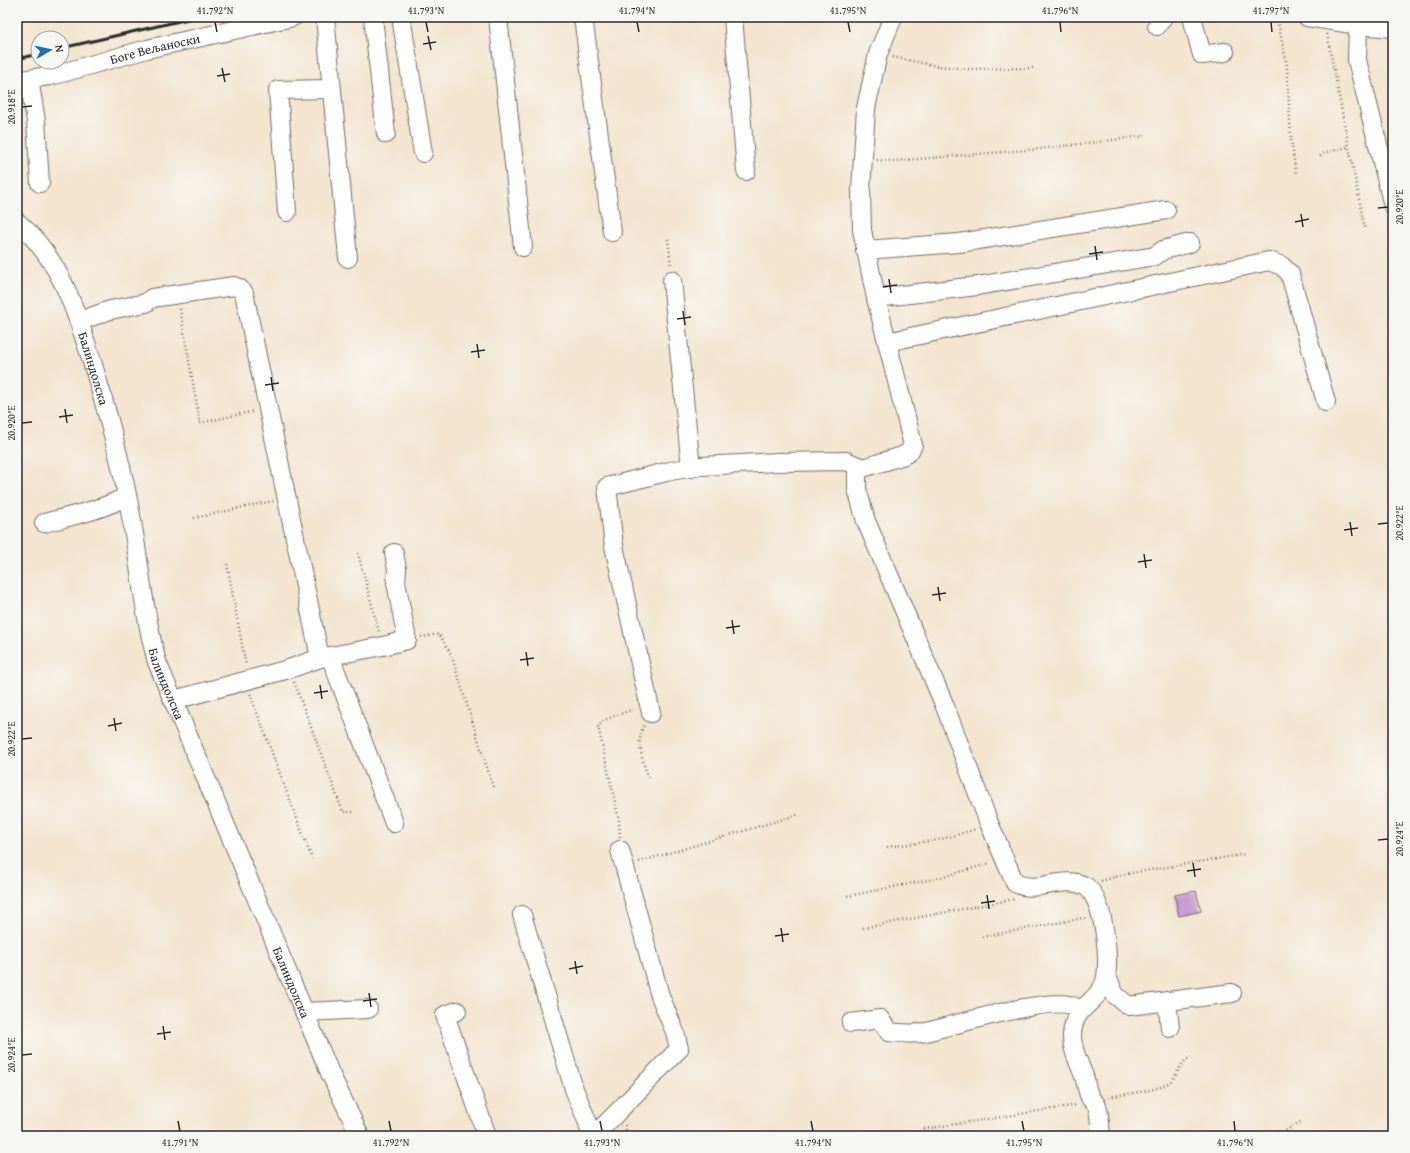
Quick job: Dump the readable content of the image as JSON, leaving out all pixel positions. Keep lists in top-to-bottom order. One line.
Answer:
{"streets":{"street":["Боге Вељаноски","Балиндолска"]},"north":"right","coordinates":["41.792°N","41.793°N","41.794°N","41.795°N","41.796°N","41.797°N","20.918°E","20.920°E","20.922°E","20.924°E","41.791°N"]}
